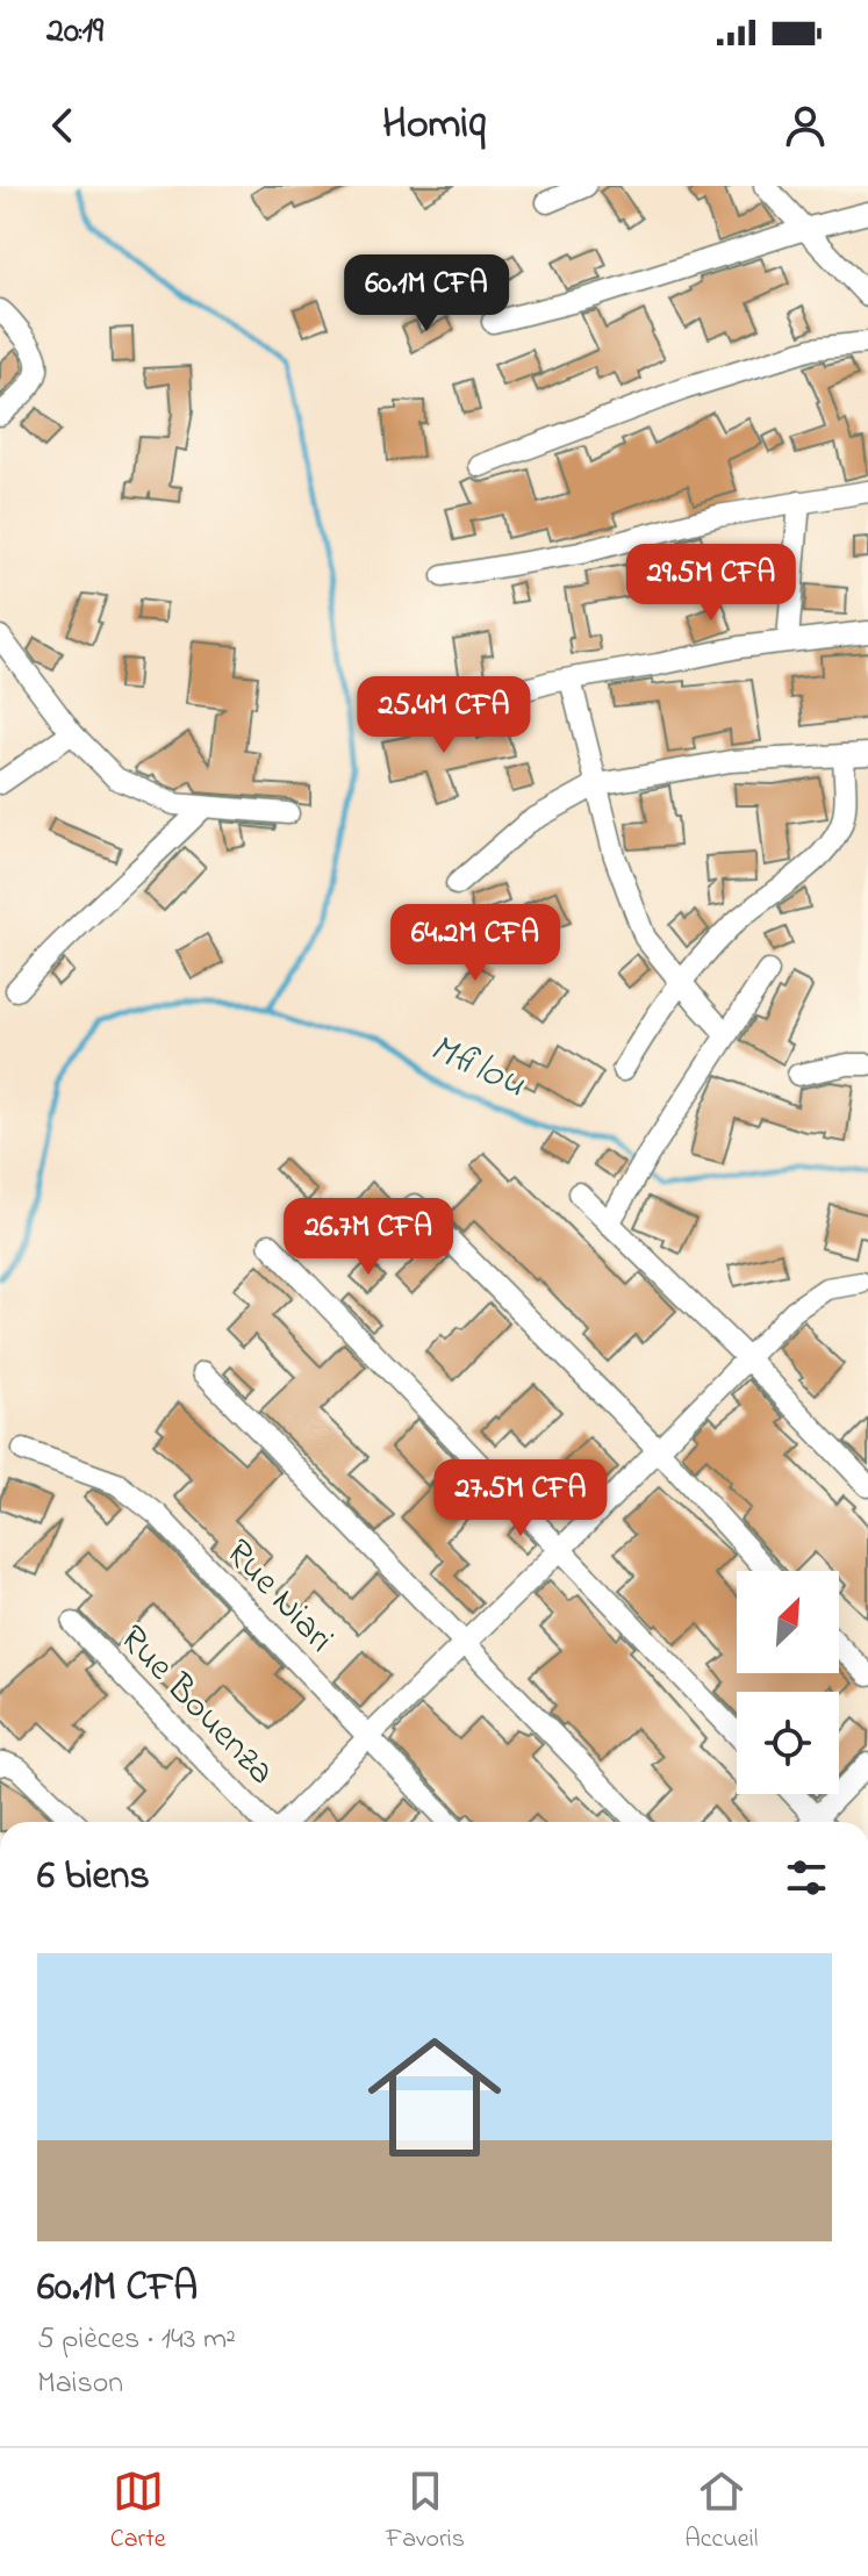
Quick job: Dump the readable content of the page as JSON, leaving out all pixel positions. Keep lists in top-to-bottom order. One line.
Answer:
{"streets":{"street":["Rue Niari","Rue Bouenza"]},"water":["Mfilou"],"north":"top right","page":{"status":"20:19","header":"Homiq","price":["60.1M CFA","29.5M CFA","25.4M CFA","64.2M CFA","26.7M CFA","27.5M CFA"],"heading":"6 biens","list":[{"name":"60.1M CFA","note":"5 pièces · 143 m² · Maison"}],"tabs":["Carte","Favoris","Accueil"]}}
